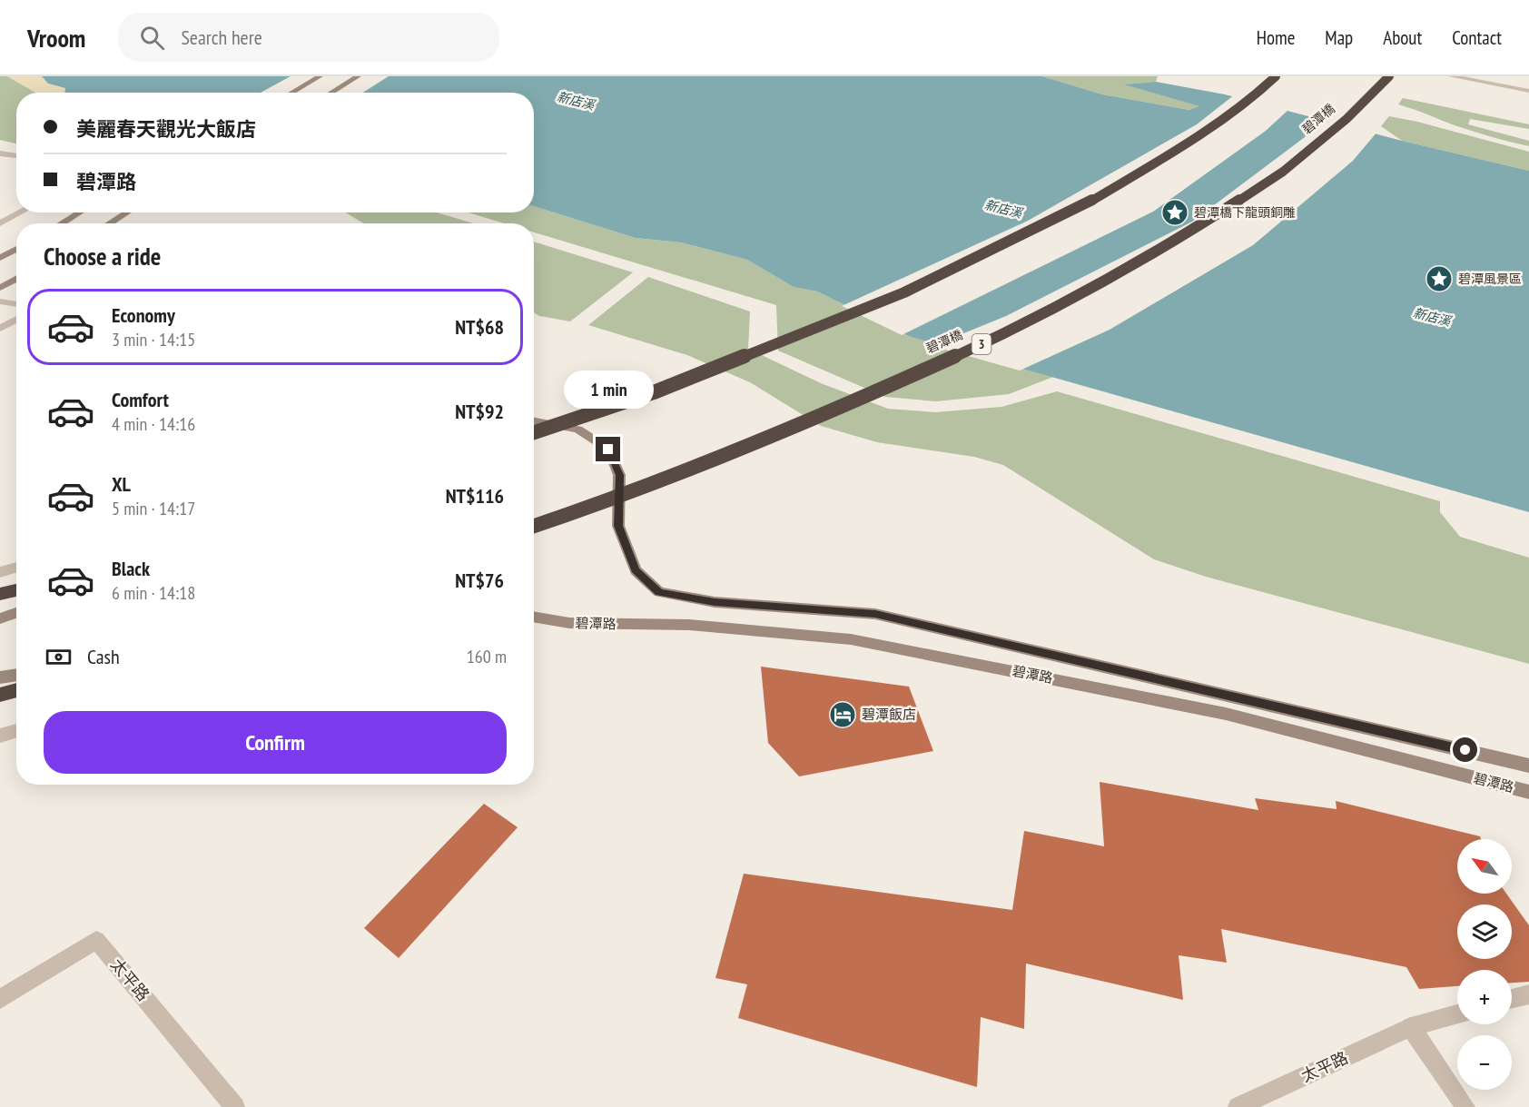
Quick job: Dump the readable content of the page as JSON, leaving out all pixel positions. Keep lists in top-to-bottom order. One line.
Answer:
{"streets":{"highway":["碧潭橋","3"],"street":["碧潭路","太平路"]},"water":["新店溪"],"places":{"place":["碧潭橋下龍頭銅雕","碧潭風景區"],"hotel":["碧潭飯店"]},"north":"top left","page":{"header":"Vroom","search":"Search here","nav":["Home","Map","About","Contact"],"banner":["美麗春天觀光大飯店","碧潭路"],"heading":"Choose a ride","list":[{"name":"Economy","note":"3 min · 14:15","value":"NT$68"},{"name":"Comfort","note":"4 min · 14:16","value":"NT$92"},{"name":"XL","note":"5 min · 14:17","value":"NT$116"},{"name":"Black","note":"6 min · 14:18","value":"NT$76"}],"bubble":"1 min","pay":["Cash","160 m"],"buttons":"Confirm","map_buttons":["+","−"]}}
